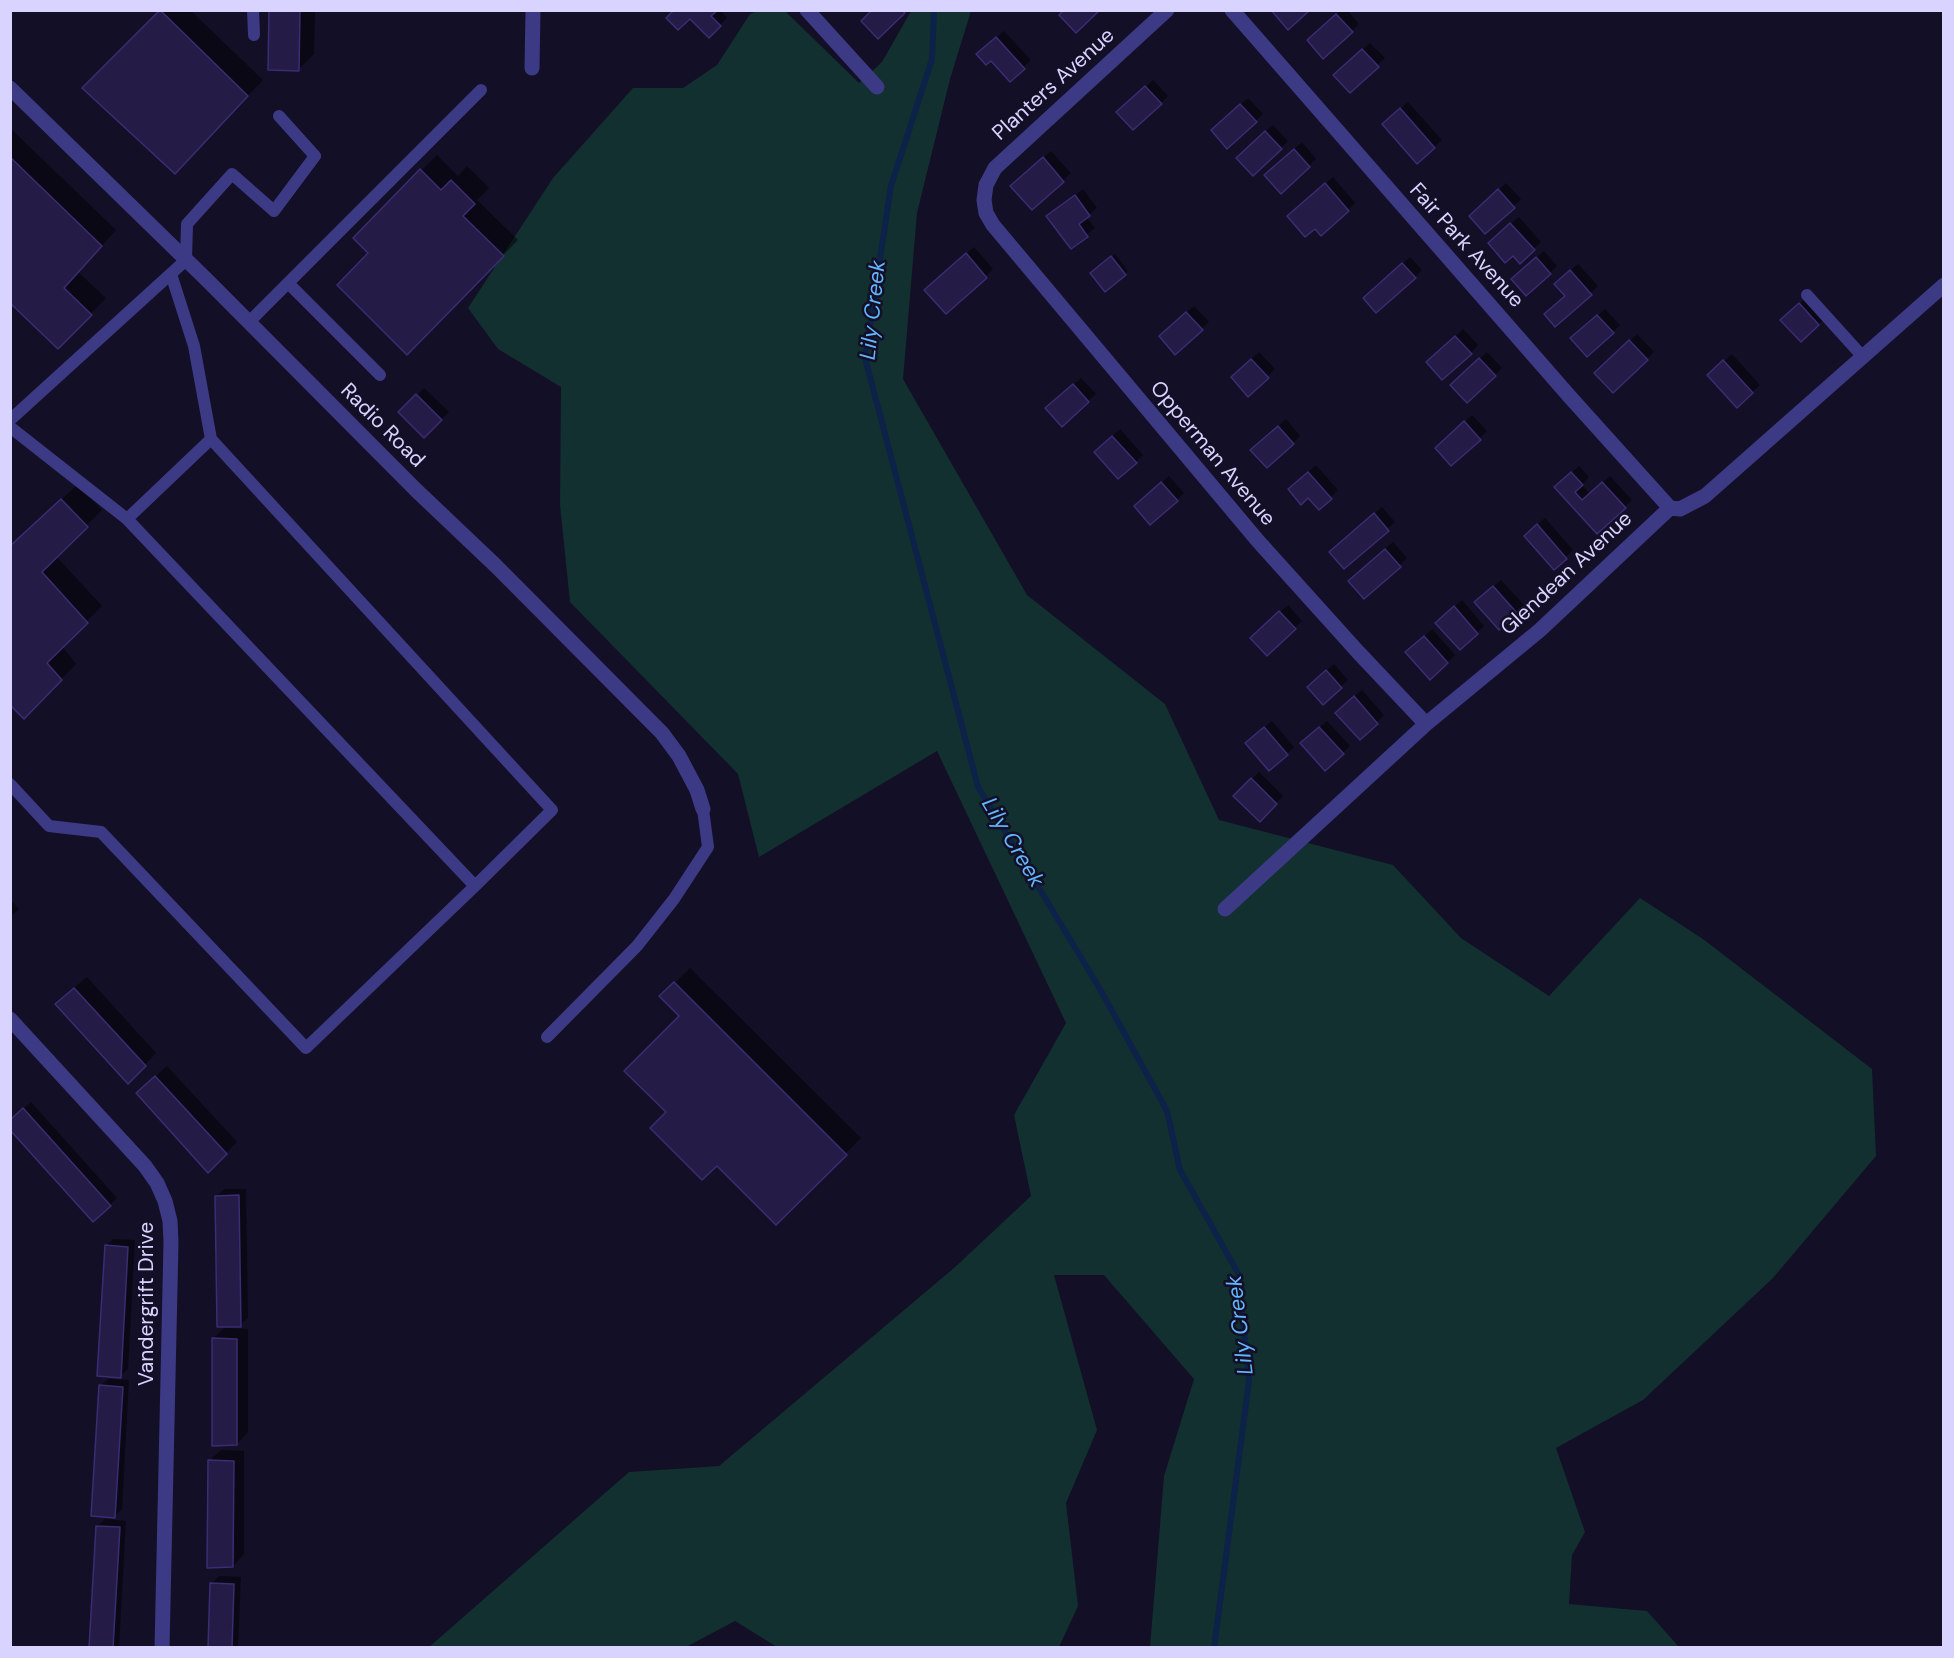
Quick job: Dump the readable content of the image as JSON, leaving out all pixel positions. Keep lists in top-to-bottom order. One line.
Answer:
{"streets":{"street":["Planters Avenue","Fair Park Avenue","Radio Road","Opperman Avenue","Glendean Avenue","Vandergrift Drive"]},"crossings":[["Planters Avenue","Opperman Avenue"],["Fair Park Avenue","Glendean Avenue"],["Opperman Avenue","Glendean Avenue"]],"water":["Lily Creek"]}
